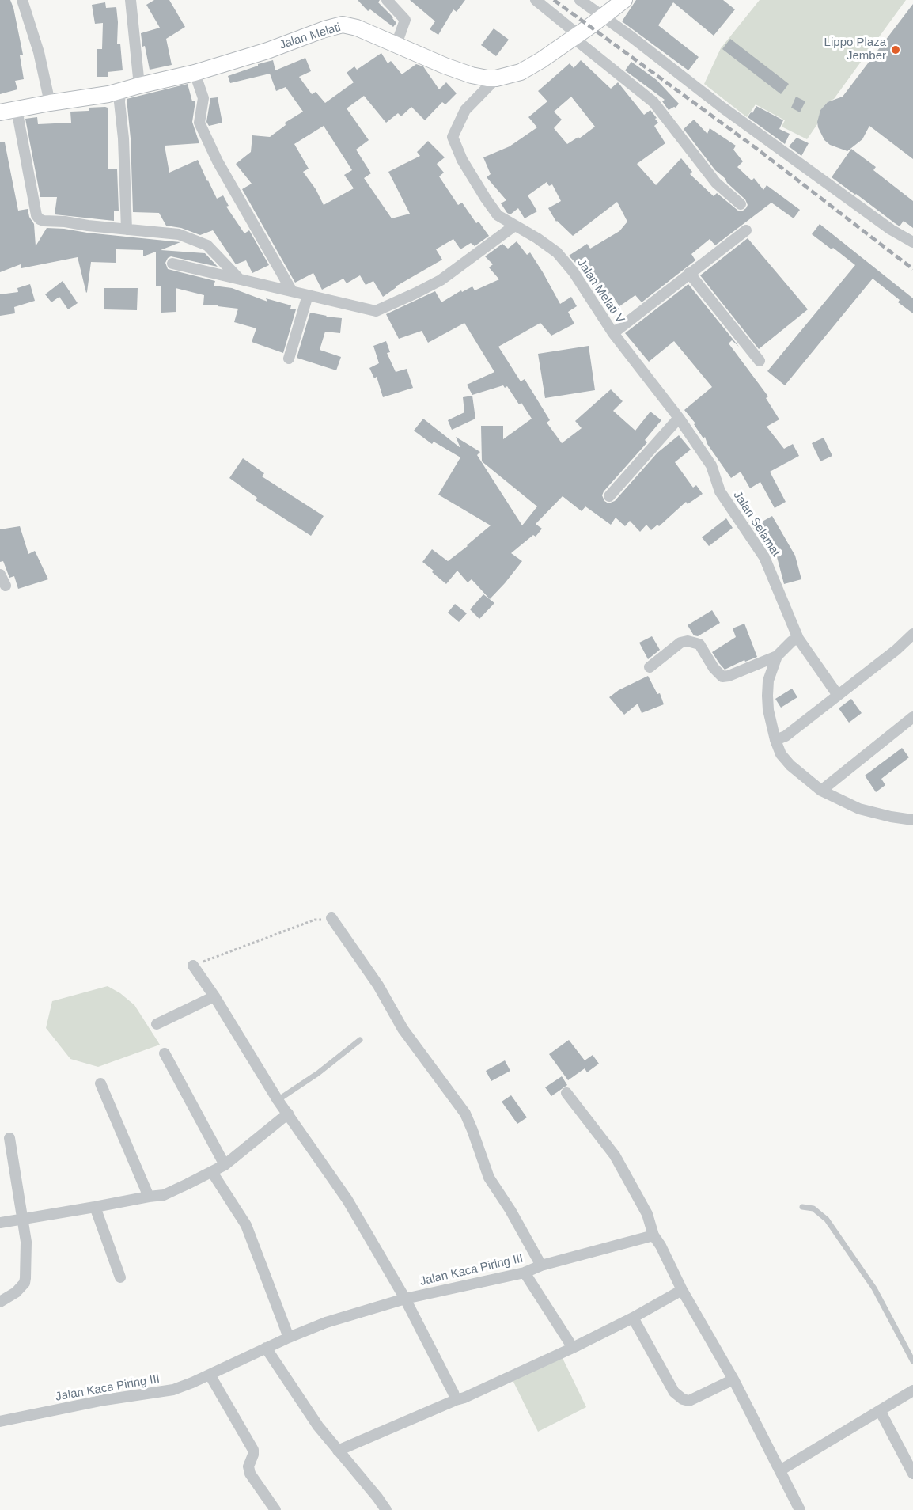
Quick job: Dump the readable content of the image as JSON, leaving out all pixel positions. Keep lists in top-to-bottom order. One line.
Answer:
{"streets":{"main road":["Jalan Melati"],"street":["Jalan Melati V","Jalan Selamat","Jalan Kaca Piring III"]},"crossings":[["Jalan Melati","Jalan Melati V"],["Jalan Melati V","Jalan Selamat"]],"places":["Lippo Plaza Jember"]}
